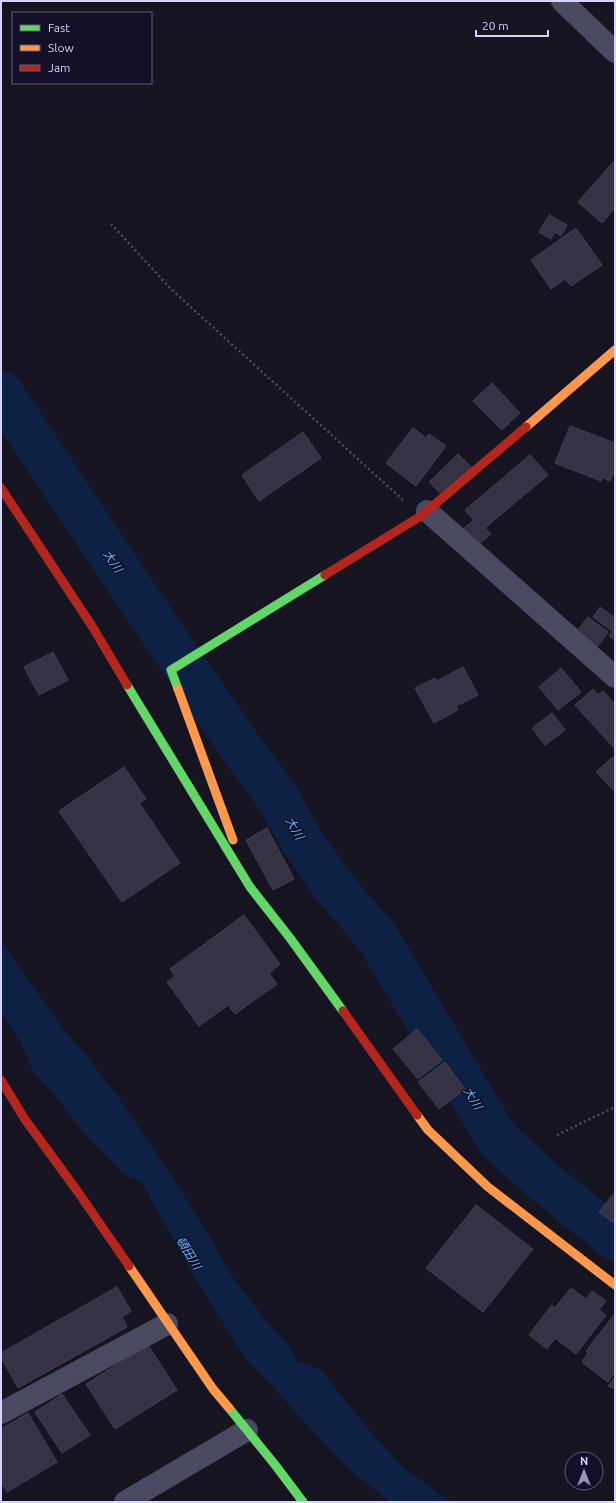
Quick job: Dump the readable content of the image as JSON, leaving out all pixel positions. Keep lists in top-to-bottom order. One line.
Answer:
{"water":["大川","頓田川"],"legend":["Fast","Slow","Jam"],"scale_bar":"20 m","north":"top"}
